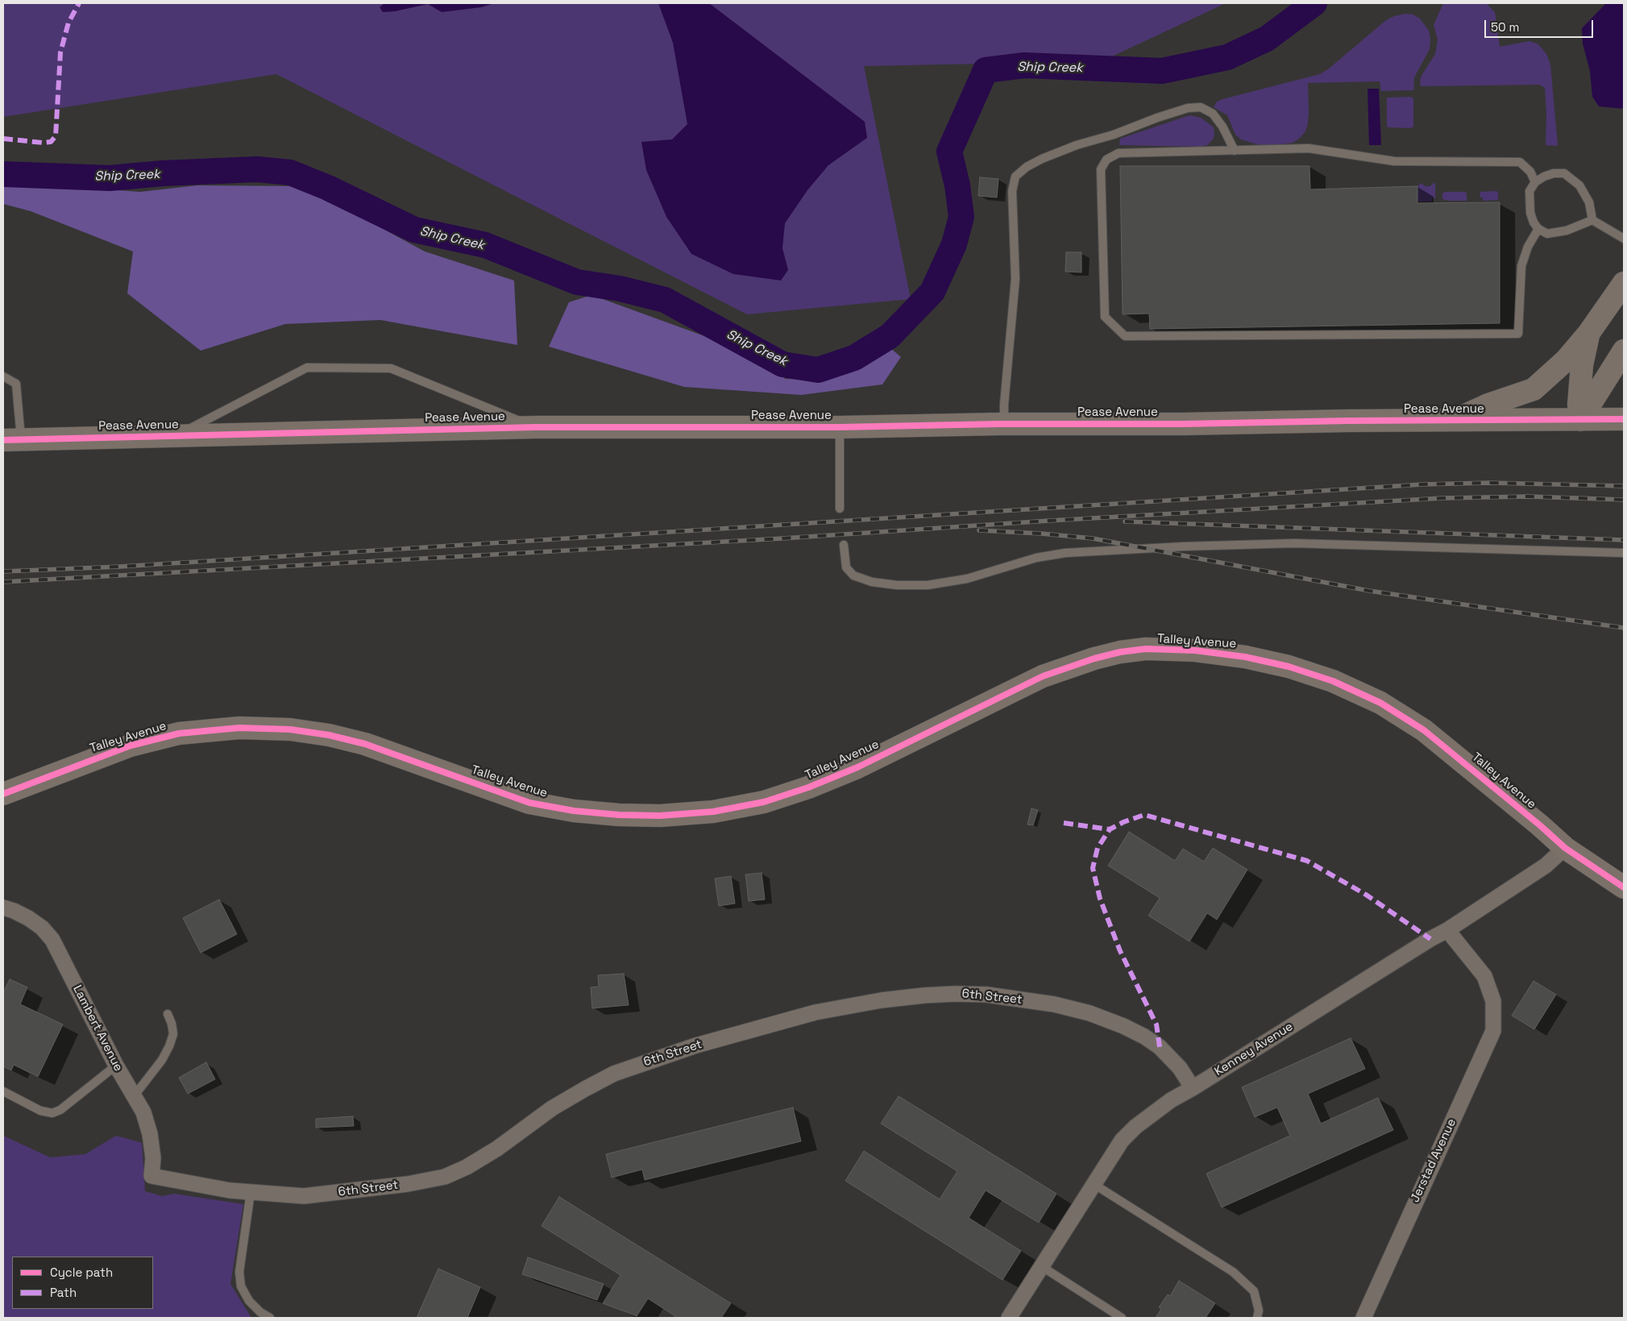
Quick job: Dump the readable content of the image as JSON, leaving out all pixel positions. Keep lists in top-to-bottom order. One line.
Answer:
{"streets":{"street":["Pease Avenue","Talley Avenue","6th Street","Lambert Avenue","Kenney Avenue","Jerstad Avenue"]},"crossings":[["Talley Avenue","Kenney Avenue"],["6th Street","Lambert Avenue"],["6th Street","Kenney Avenue"],["Kenney Avenue","Jerstad Avenue"]],"water":["Ship Creek"],"legend":["Cycle path","Path"],"scale_bar":"50 m"}
